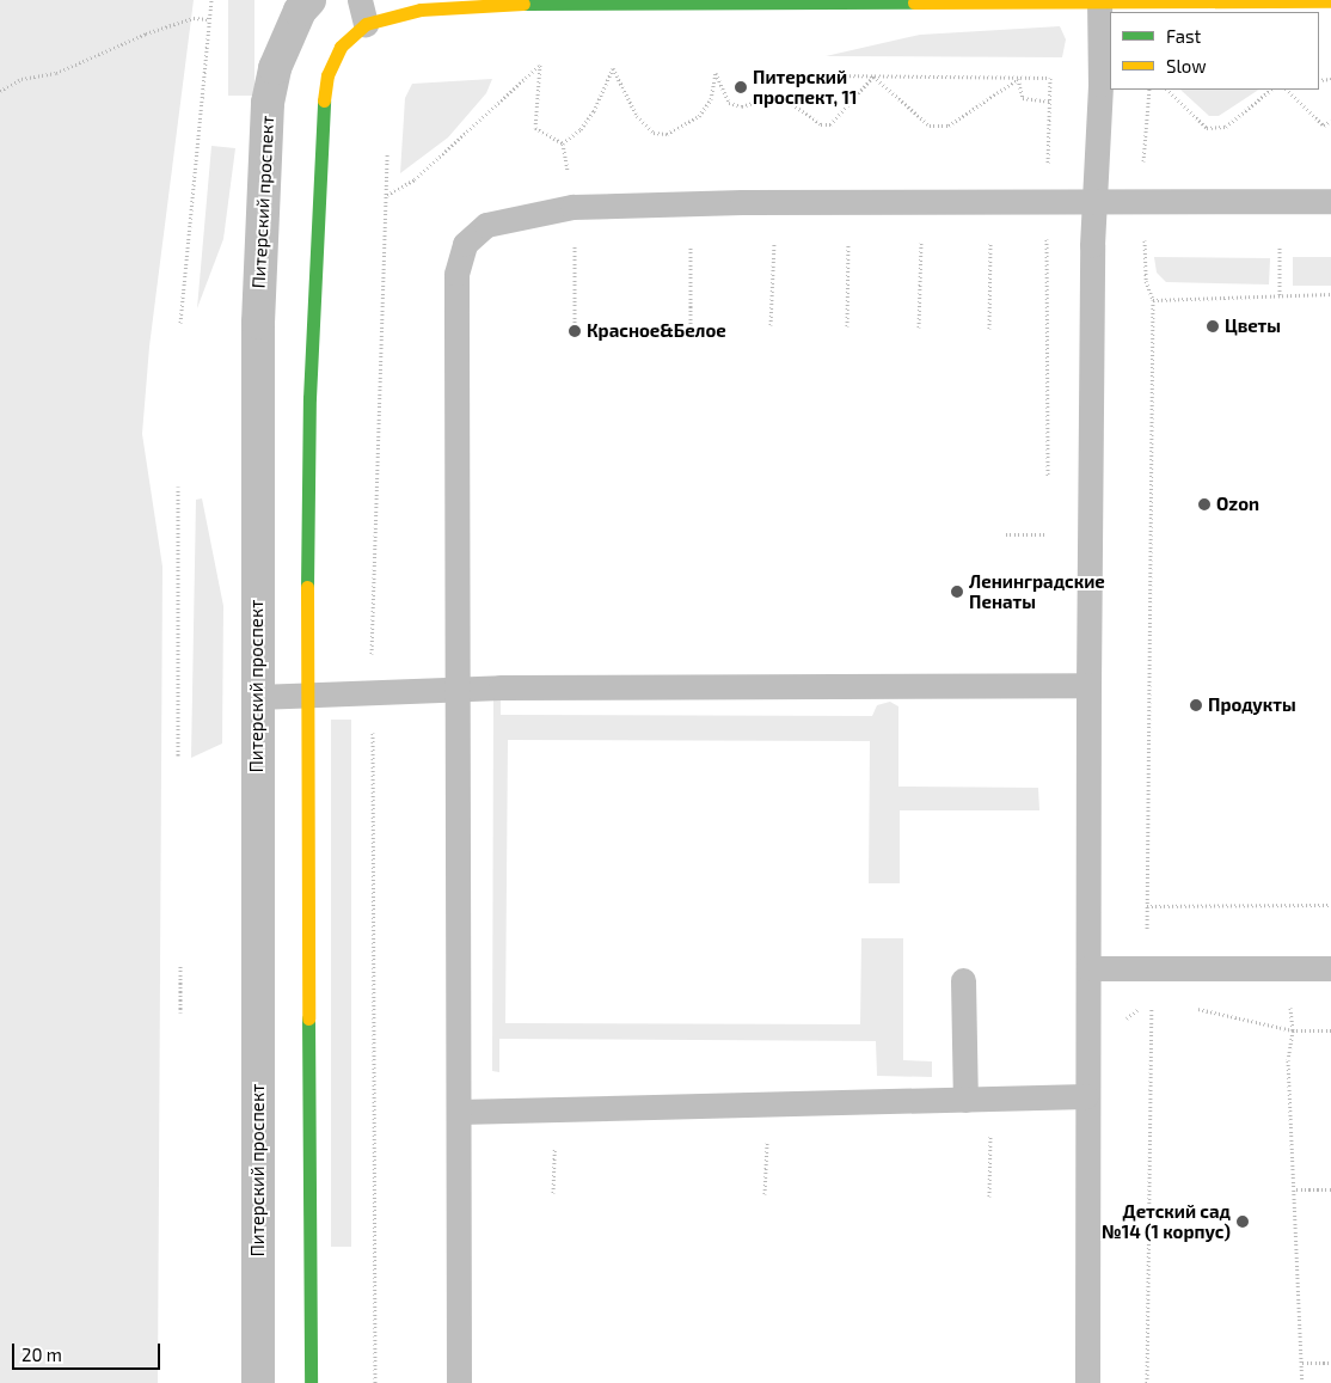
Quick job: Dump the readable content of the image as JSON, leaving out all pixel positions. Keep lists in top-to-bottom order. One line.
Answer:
{"streets":{"street":["Питерский проспект"]},"places":["Питерский проспект, 11","Цветы","Красное&Белое","Ozon","Ленинградские Пенаты","Продукты","Детский сад №14 (1 корпус)"],"legend":["Fast","Slow"],"scale_bar":"20 m"}
